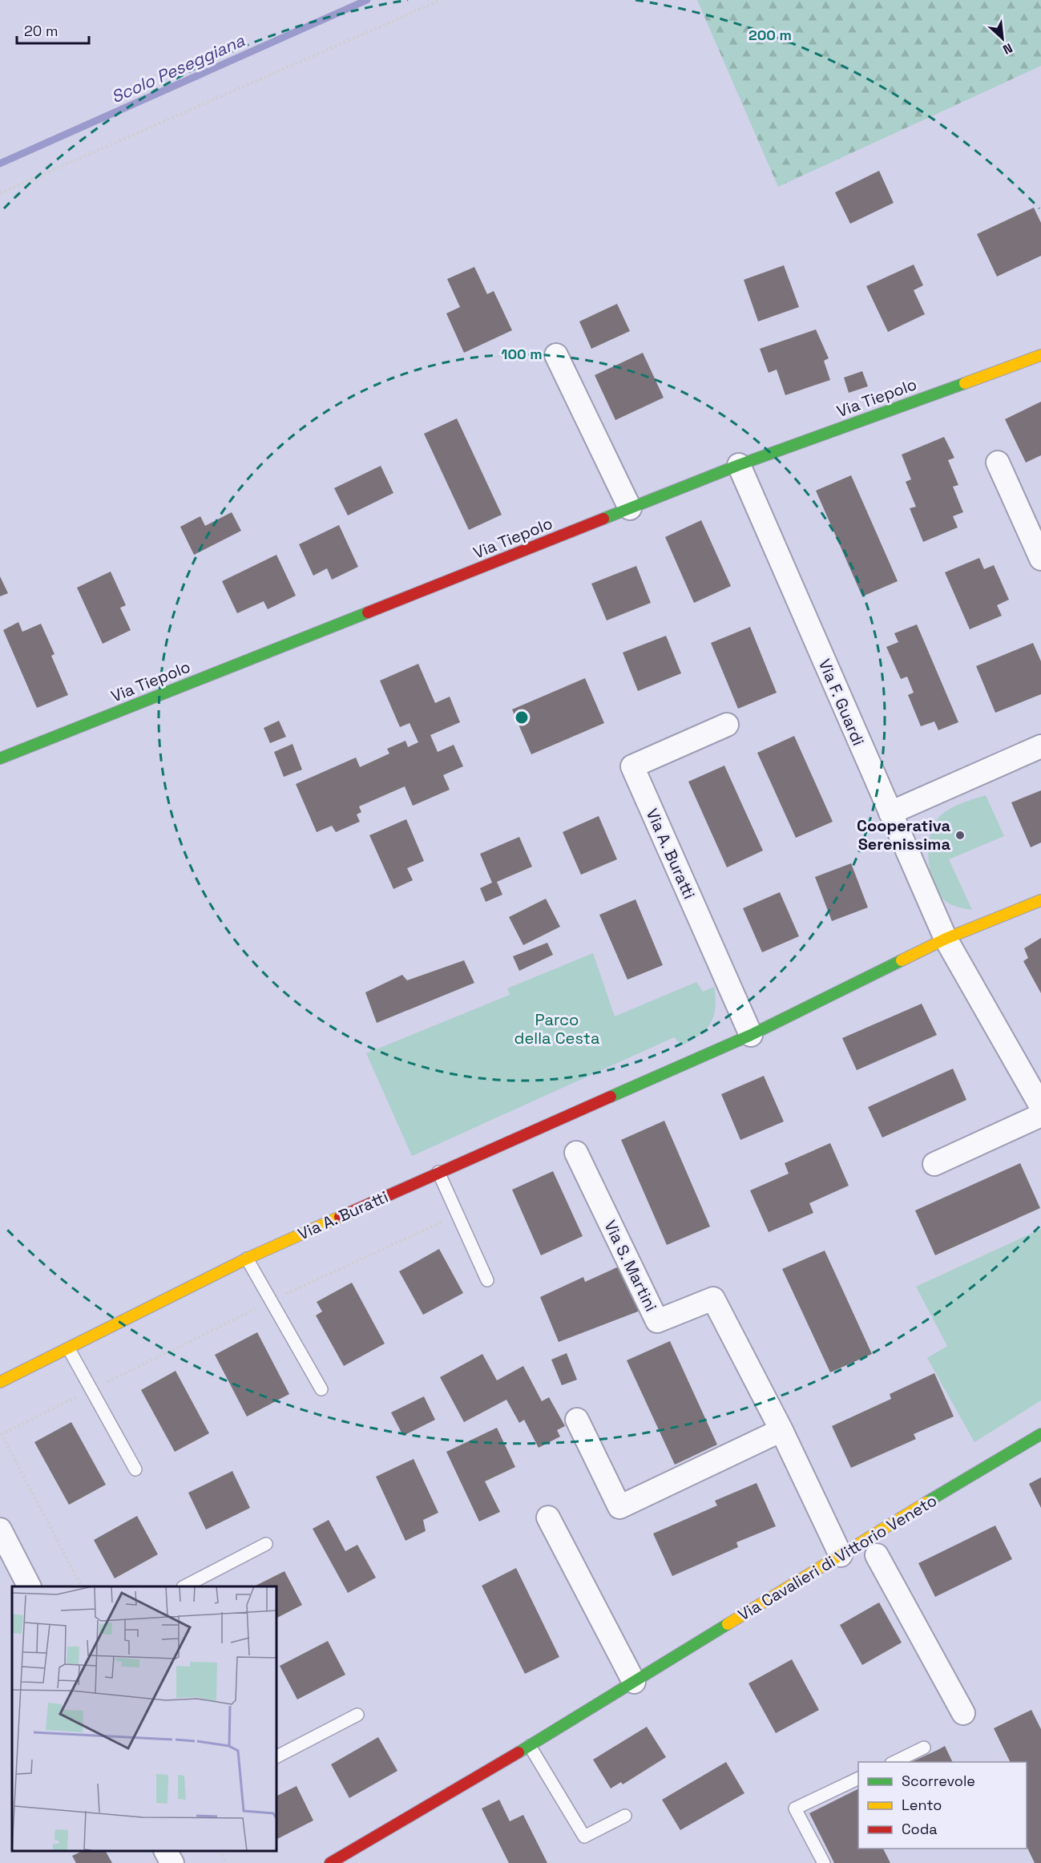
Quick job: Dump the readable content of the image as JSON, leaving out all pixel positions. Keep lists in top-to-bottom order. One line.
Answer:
{"streets":{"street":["Via Tiepolo","Via F. Guardi","Via A. Buratti","Via S. Martini","Via Cavalieri di Vittorio Veneto"]},"crossings":[["Via Tiepolo","Via F. Guardi"],["Via F. Guardi","Via A. Buratti"],["Via S. Martini","Via Cavalieri di Vittorio Veneto"]],"water":["Scolo Peseggiana"],"parks":["Parco della Cesta"],"places":["Cooperativa Serenissima"],"legend":["Scorrevole","Lento","Coda"],"scale_bar":"20 m","north":"bottom right","rings":["200 m","100 m"]}
